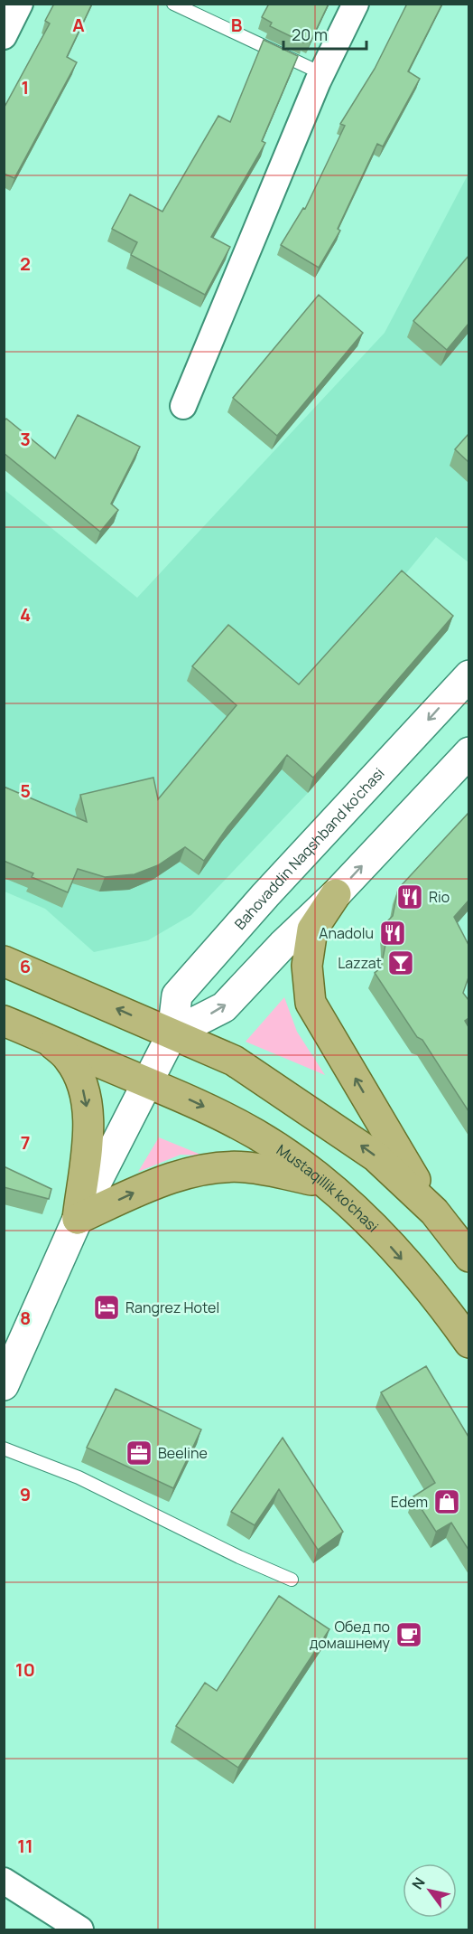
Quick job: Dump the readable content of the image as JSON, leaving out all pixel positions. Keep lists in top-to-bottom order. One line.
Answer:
{"streets":{"main road":["Bahovaddin Naqshband ko'chasi","Mustaqillik ko'chasi"]},"crossings":[["Bahovaddin Naqshband ko'chasi","Mustaqillik ko'chasi"]],"places":{"restaurant":["Rio","Anadolu"],"bar":["Lazzat"],"hotel":["Rangrez Hotel"],"office":["Beeline"],"shop":["Edem"],"cafe":["Обед по домашнему"]},"scale_bar":"20 m","north":"top left","grid":{"columns":["A","B"],"rows":["1","2","3","4","5","6","7","8","9","10","11"]}}
